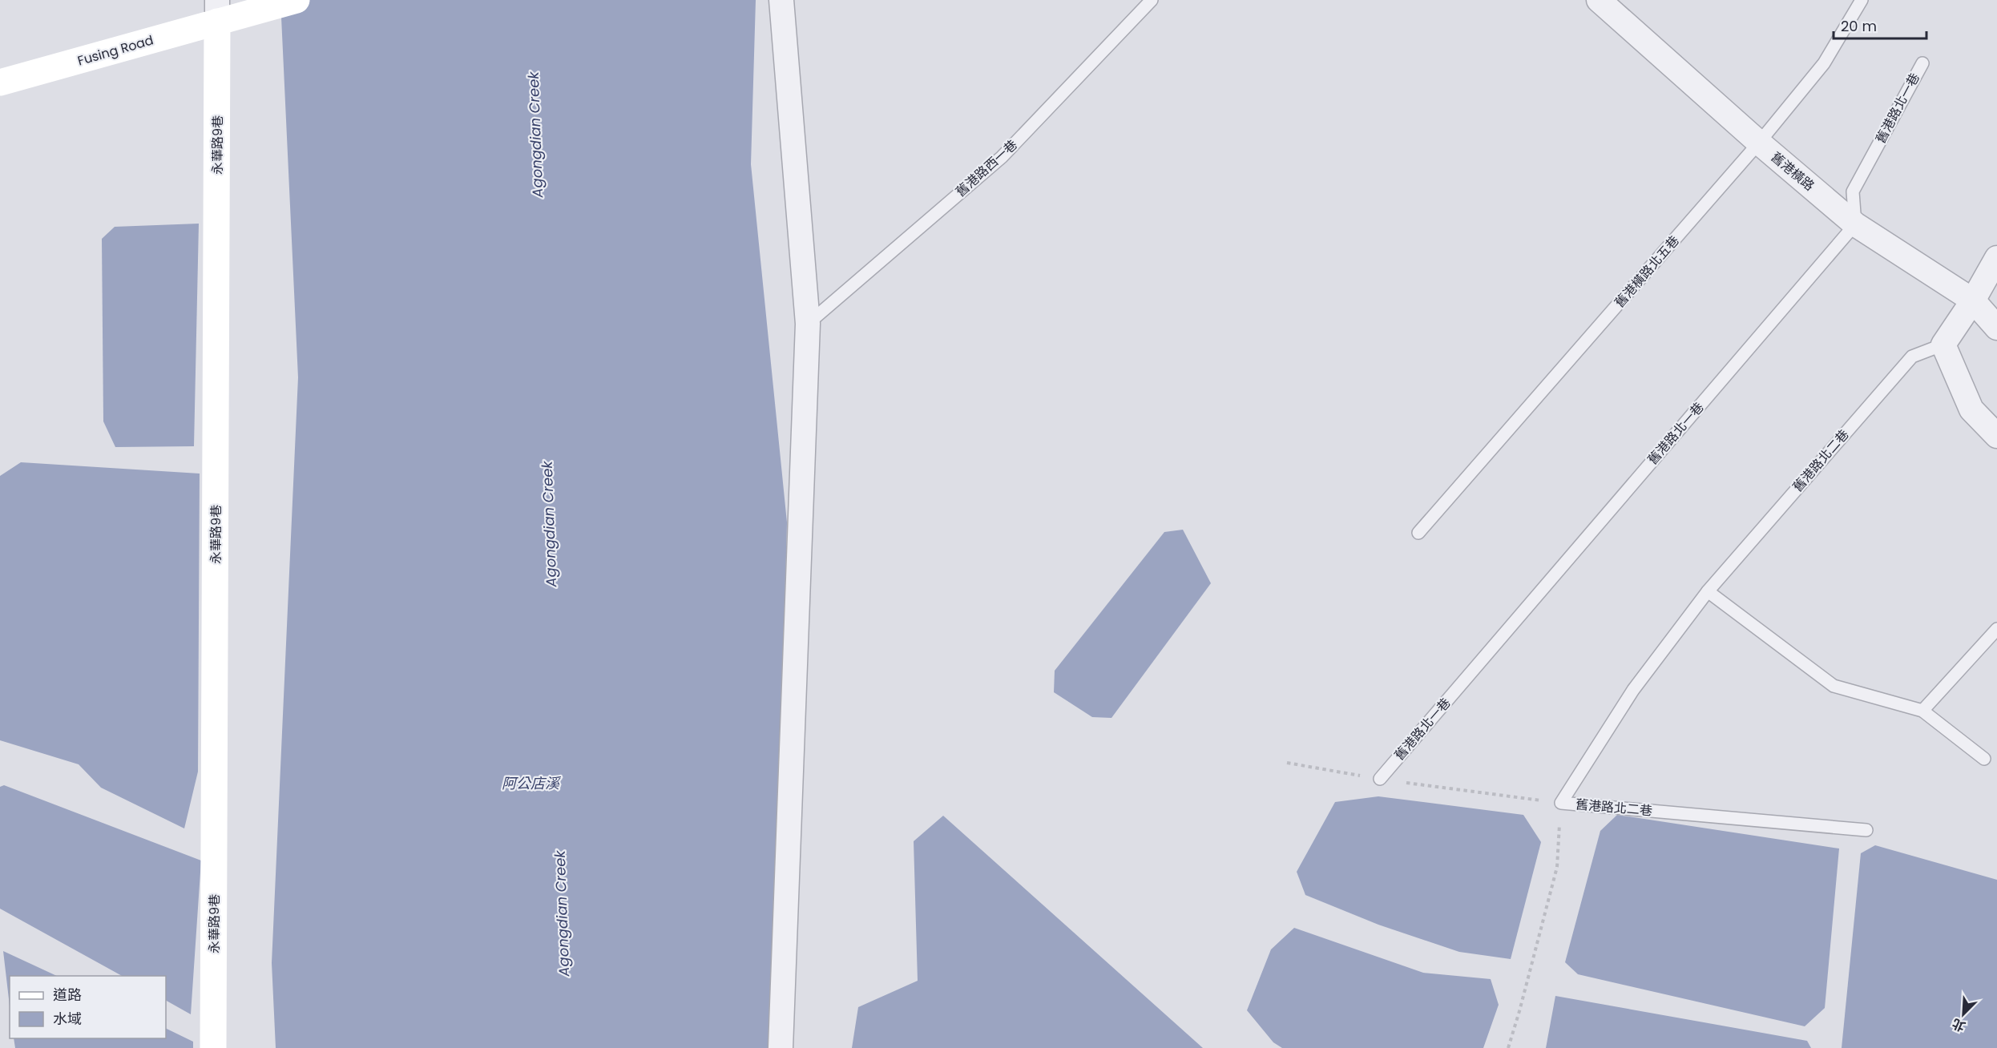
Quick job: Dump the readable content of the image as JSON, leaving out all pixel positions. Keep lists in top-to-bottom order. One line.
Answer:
{"streets":{"street":["Fusing Road","永華路9巷","舊港橫路"],"lane":["舊港路北一巷","舊港路西一巷","舊港橫路北五巷","舊港路北二巷"]},"crossings":[["Fusing Road","永華路9巷"],["舊港路北一巷","舊港橫路"],["舊港橫路","舊港橫路北五巷"]],"water":["Agongdian Creek","阿公店溪"],"legend":["道路","水域"],"scale_bar":"20 m","north":"bottom left"}
